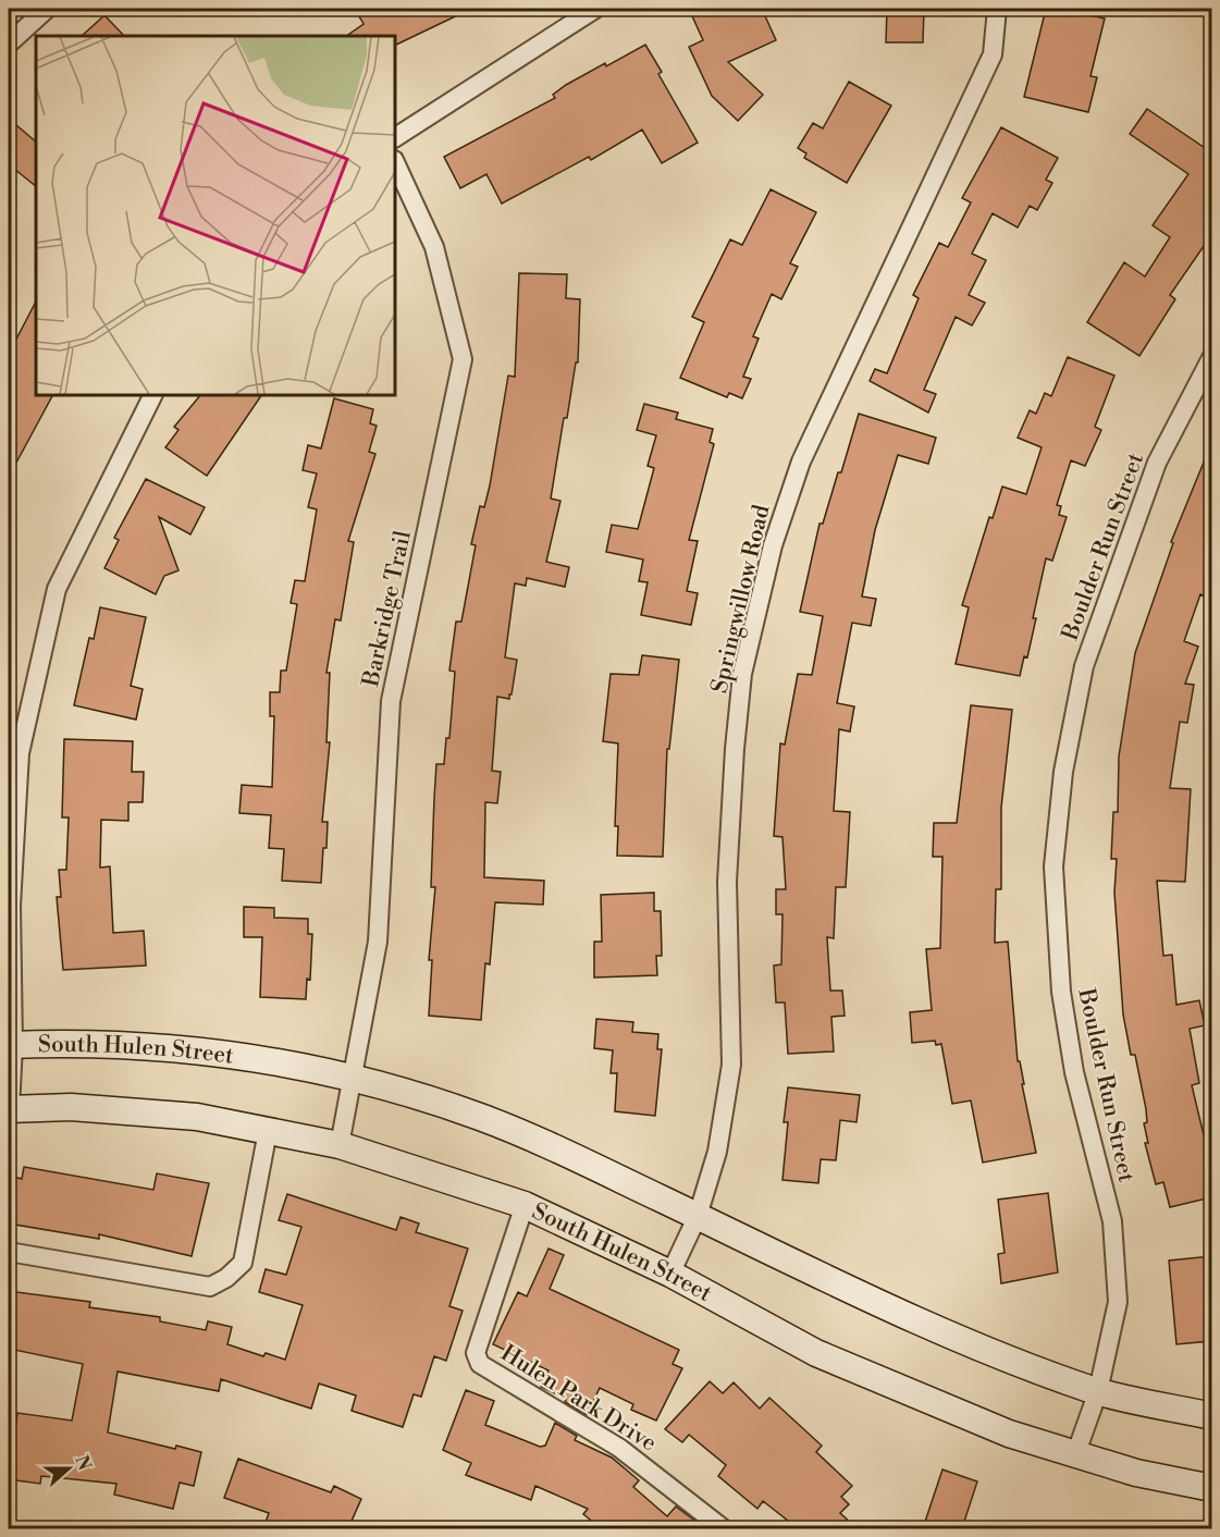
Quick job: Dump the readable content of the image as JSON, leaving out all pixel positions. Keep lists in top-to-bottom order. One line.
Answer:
{"streets":{"main road":["South Hulen Street"],"street":["Boulder Run Street","Springwillow Road","Barkridge Trail","Hulen Park Drive"]},"crossings":[["Boulder Run Street","South Hulen Street"],["Springwillow Road","South Hulen Street"],["Barkridge Trail","South Hulen Street"],["South Hulen Street","Hulen Park Drive"]],"north":"right"}
